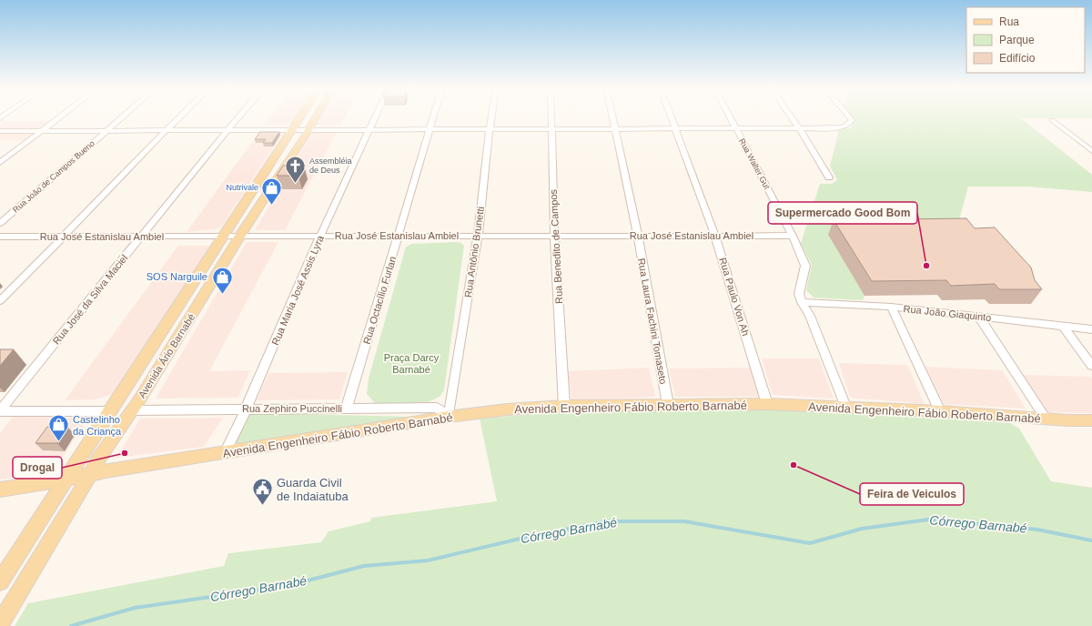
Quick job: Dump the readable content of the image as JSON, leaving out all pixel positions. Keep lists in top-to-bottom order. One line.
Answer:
{"streets":{"main road":["Avenida Ário Barnabé","Avenida Engenheiro Fábio Roberto Barnabé"],"street":["Rua Walter Gut","Rua João de Campos Bueno","Rua José Estanislau Ambiel","Rua Benedito de Campos","Rua Antônio Brunetti","Rua Maria José Assis Lyra","Rua Paulo Von Ah","Rua José da Silva Maciel","Rua Octacílio Furlan","Rua João Giaquinto","Rua Laura Fachini Tomaseto","Rua Zephiro Puccinelli"]},"crossings":[["Rua Walter Gut","Rua José Estanislau Ambiel"],["Rua Walter Gut","Rua João Giaquinto"],["Rua José Estanislau Ambiel","Rua Benedito de Campos"],["Rua José Estanislau Ambiel","Rua Antônio Brunetti"],["Rua José Estanislau Ambiel","Rua Maria José Assis Lyra"],["Rua José Estanislau Ambiel","Rua Paulo Von Ah"],["Rua José Estanislau Ambiel","Rua José da Silva Maciel"],["Rua José Estanislau Ambiel","Rua Octacílio Furlan"],["Rua José Estanislau Ambiel","Rua Laura Fachini Tomaseto"],["Rua José Estanislau Ambiel","Avenida Ário Barnabé"],["Rua Benedito de Campos","Avenida Engenheiro Fábio Roberto Barnabé"],["Rua Antônio Brunetti","Avenida Engenheiro Fábio Roberto Barnabé"],["Rua Antônio Brunetti","Rua Zephiro Puccinelli"],["Rua Maria José Assis Lyra","Avenida Engenheiro Fábio Roberto Barnabé"],["Rua Maria José Assis Lyra","Rua Zephiro Puccinelli"],["Rua Paulo Von Ah","Avenida Engenheiro Fábio Roberto Barnabé"],["Rua Octacílio Furlan","Rua Zephiro Puccinelli"],["Rua Laura Fachini Tomaseto","Avenida Engenheiro Fábio Roberto Barnabé"],["Avenida Ário Barnabé","Avenida Engenheiro Fábio Roberto Barnabé"],["Avenida Ário Barnabé","Rua Zephiro Puccinelli"],["Avenida Engenheiro Fábio Roberto Barnabé","Rua Zephiro Puccinelli"]],"water":["Córrego Barnabé"],"parks":["Praça Darcy Barnabé"],"places":{"church":["Assembléia de Deus"],"shop":["Nutrivale","SOS Narguile","Castelinho da Criança"],"other":["Supermercado Good Bom","Drogal","Feira de Veiculos"],"public building":["Guarda Civil de Indaiatuba"]},"legend":["Rua","Parque","Edifício"]}
